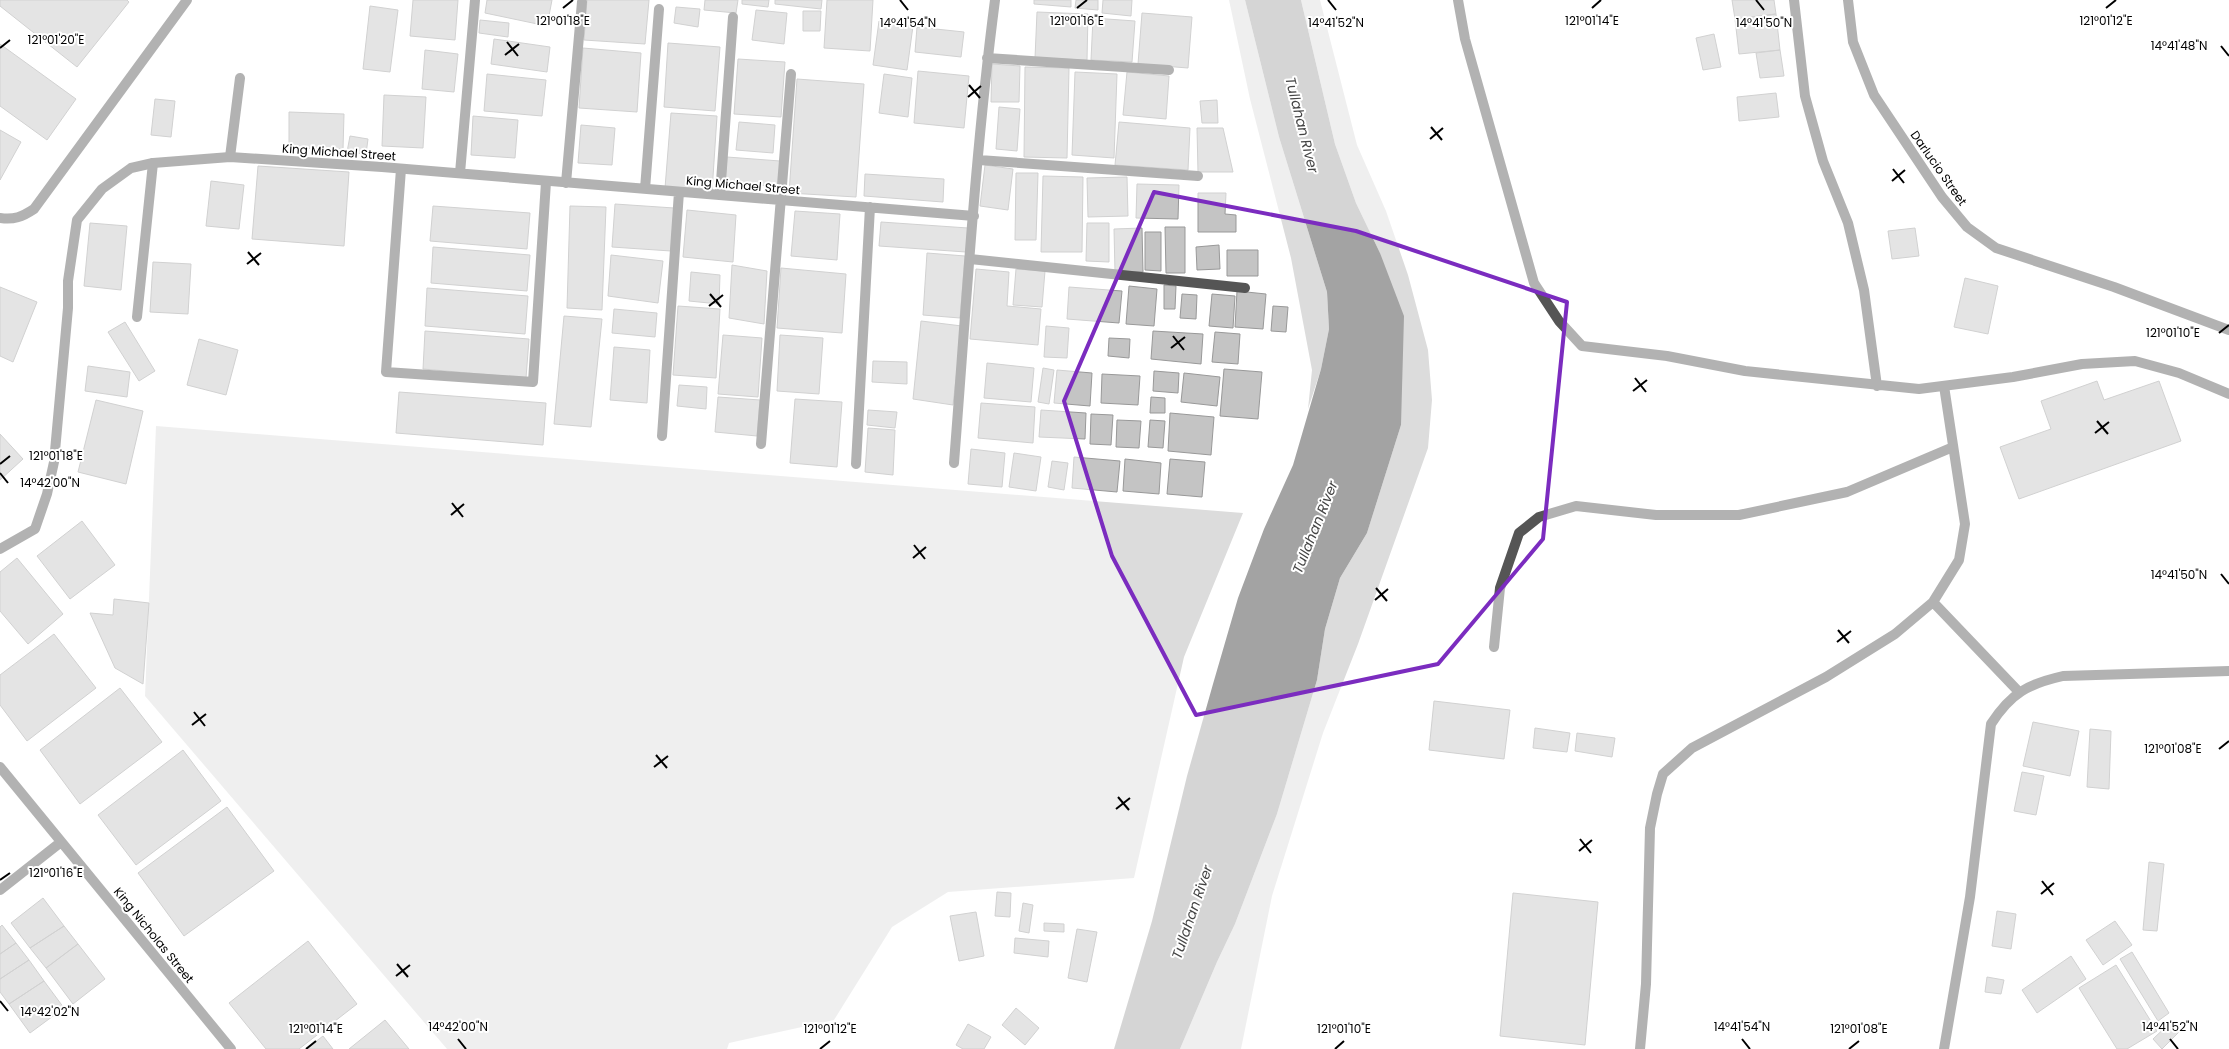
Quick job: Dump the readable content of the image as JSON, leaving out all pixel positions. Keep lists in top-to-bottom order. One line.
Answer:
{"streets":{"street":["King Michael Street","Darlucio Street","King Nicholas Street"]},"water":["Tullahan River"],"coordinates":["121°01'18\"E","121°01'16\"E","121°01'14\"E","121°01'12\"E","14°41'50\"N","14°41'54\"N","14°41'52\"N","121°01'20\"E","14°41'48\"N","121°01'10\"E","14°42'00\"N","121°01'08\"E","14°42'02\"N"]}
